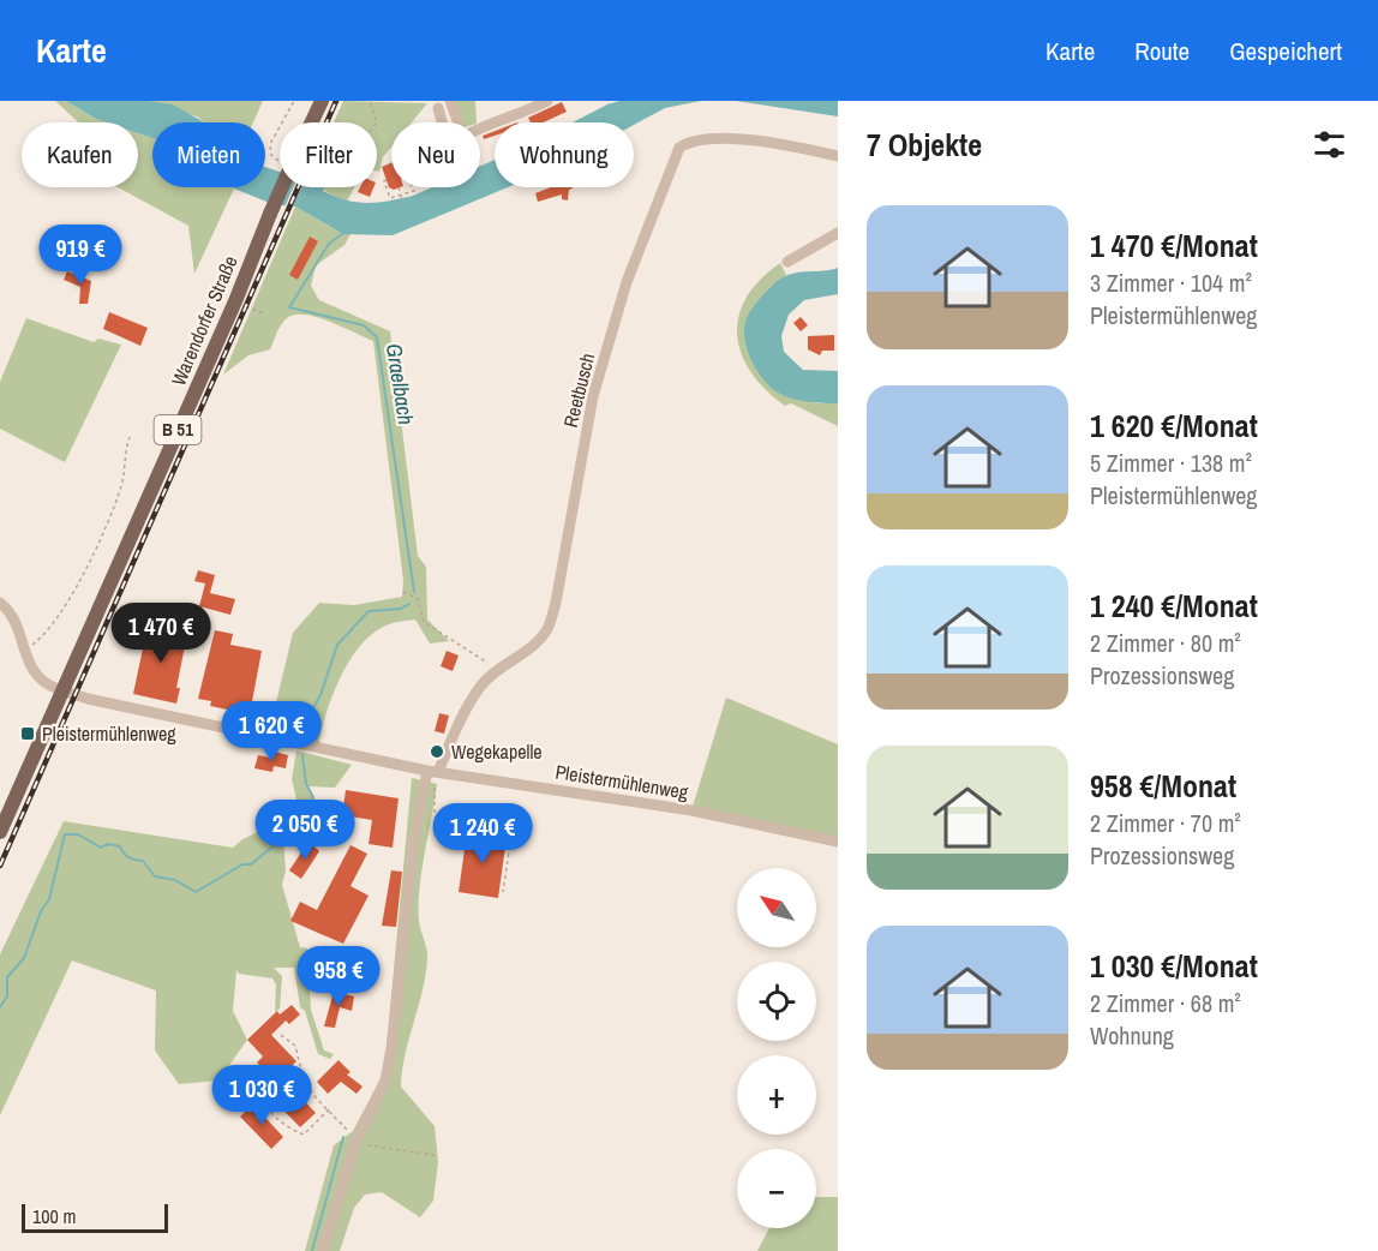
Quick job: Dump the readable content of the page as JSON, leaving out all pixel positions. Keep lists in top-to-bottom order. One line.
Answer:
{"streets":{"main road":["Warendorfer Straße","B 51"],"street":["Reetbusch","Pleistermühlenweg"]},"crossings":[["Warendorfer Straße","Pleistermühlenweg"],["Reetbusch","Pleistermühlenweg"]],"water":["Graelbach"],"places":{"transit":["Pleistermühlenweg"],"other":["Wegekapelle"]},"scale_bar":"100 m","north":"top left","page":{"header":"Karte","nav":["Karte","Route","Gespeichert"],"heading":"7 Objekte","chip":["Kaufen","Mieten","Filter","Neu","Wohnung"],"list":[{"name":"1 470 €/Monat","note":"3 Zimmer · 104 m² · Pleistermühlenweg"},{"name":"1 620 €/Monat","note":"5 Zimmer · 138 m² · Pleistermühlenweg"},{"name":"1 240 €/Monat","note":"2 Zimmer · 80 m² · Prozessionsweg"},{"name":"958 €/Monat","note":"2 Zimmer · 70 m² · Prozessionsweg"},{"name":"1 030 €/Monat","note":"2 Zimmer · 68 m² · Wohnung"}],"price":["919 €","1 470 €","1 620 €","2 050 €","1 240 €","958 €","1 030 €"],"map_buttons":["+","−"],"scale":"100 m"}}
